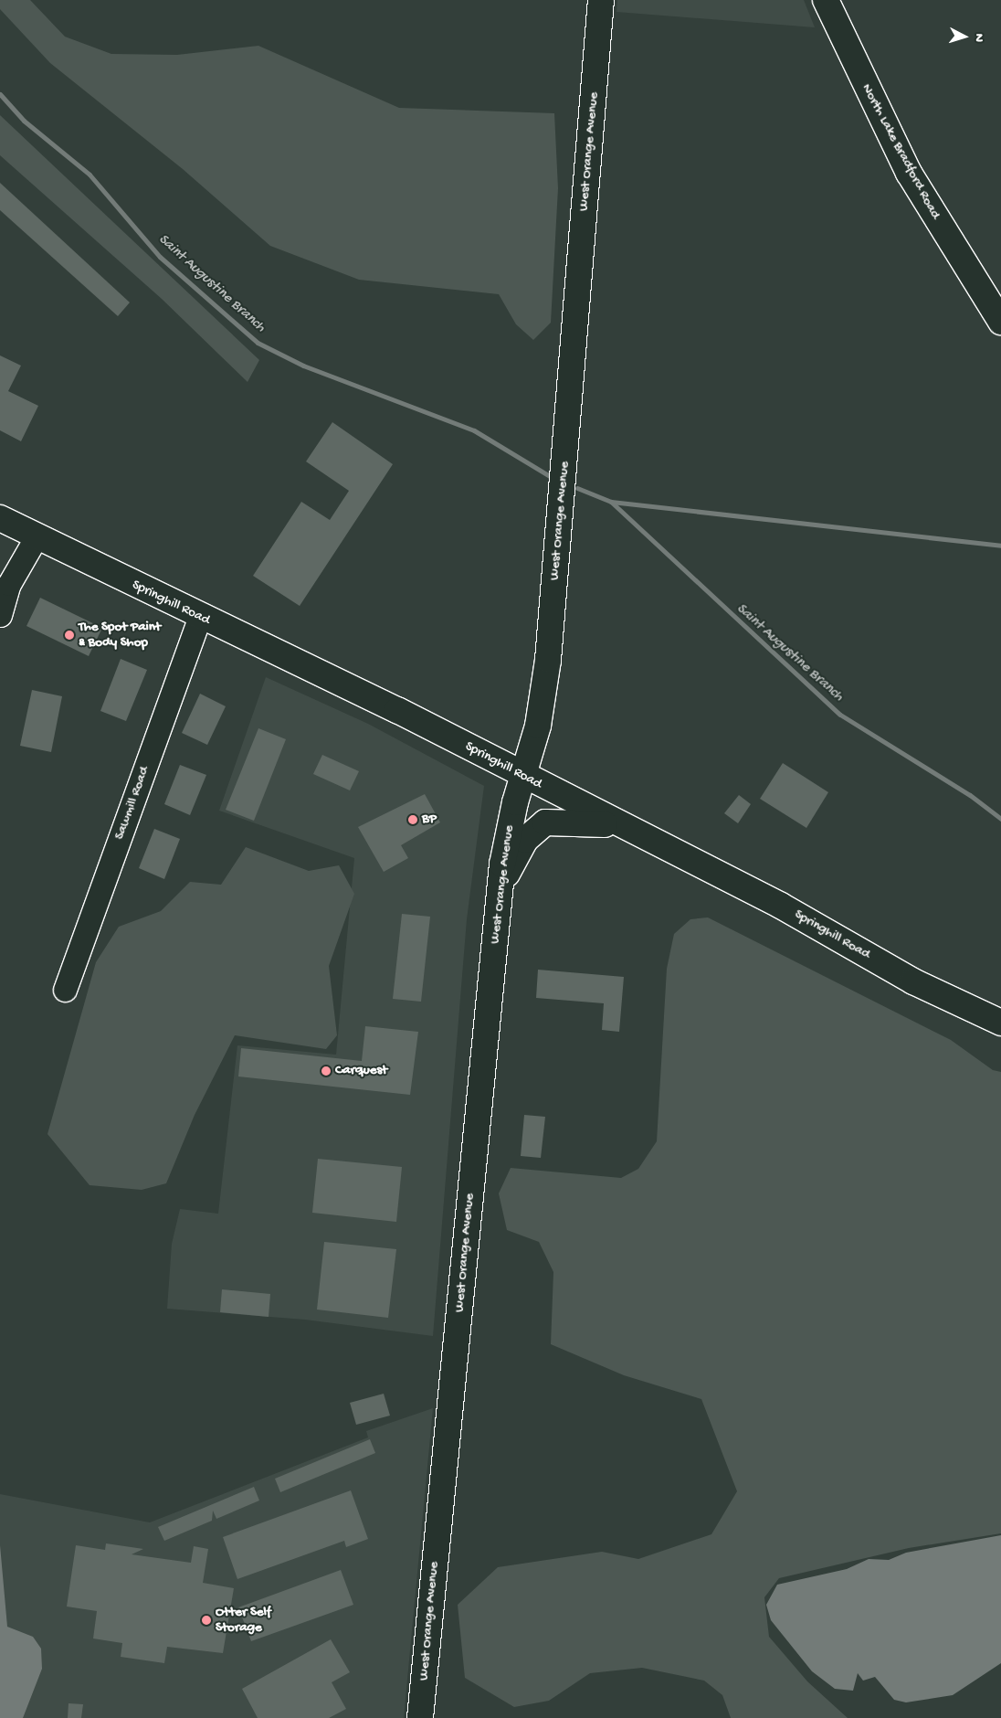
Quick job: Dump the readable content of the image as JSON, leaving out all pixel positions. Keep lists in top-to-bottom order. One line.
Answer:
{"streets":{"main road":["West Orange Avenue","North Lake Bradford Road","Springhill Road"],"street":["Sawmill Road"]},"crossings":[["West Orange Avenue","Springhill Road"],["Springhill Road","Sawmill Road"]],"water":["Saint Augustine Branch"],"places":["The Spot Paint & Body Shop","BP","Carquest","Otter Self Storage"],"north":"right"}
